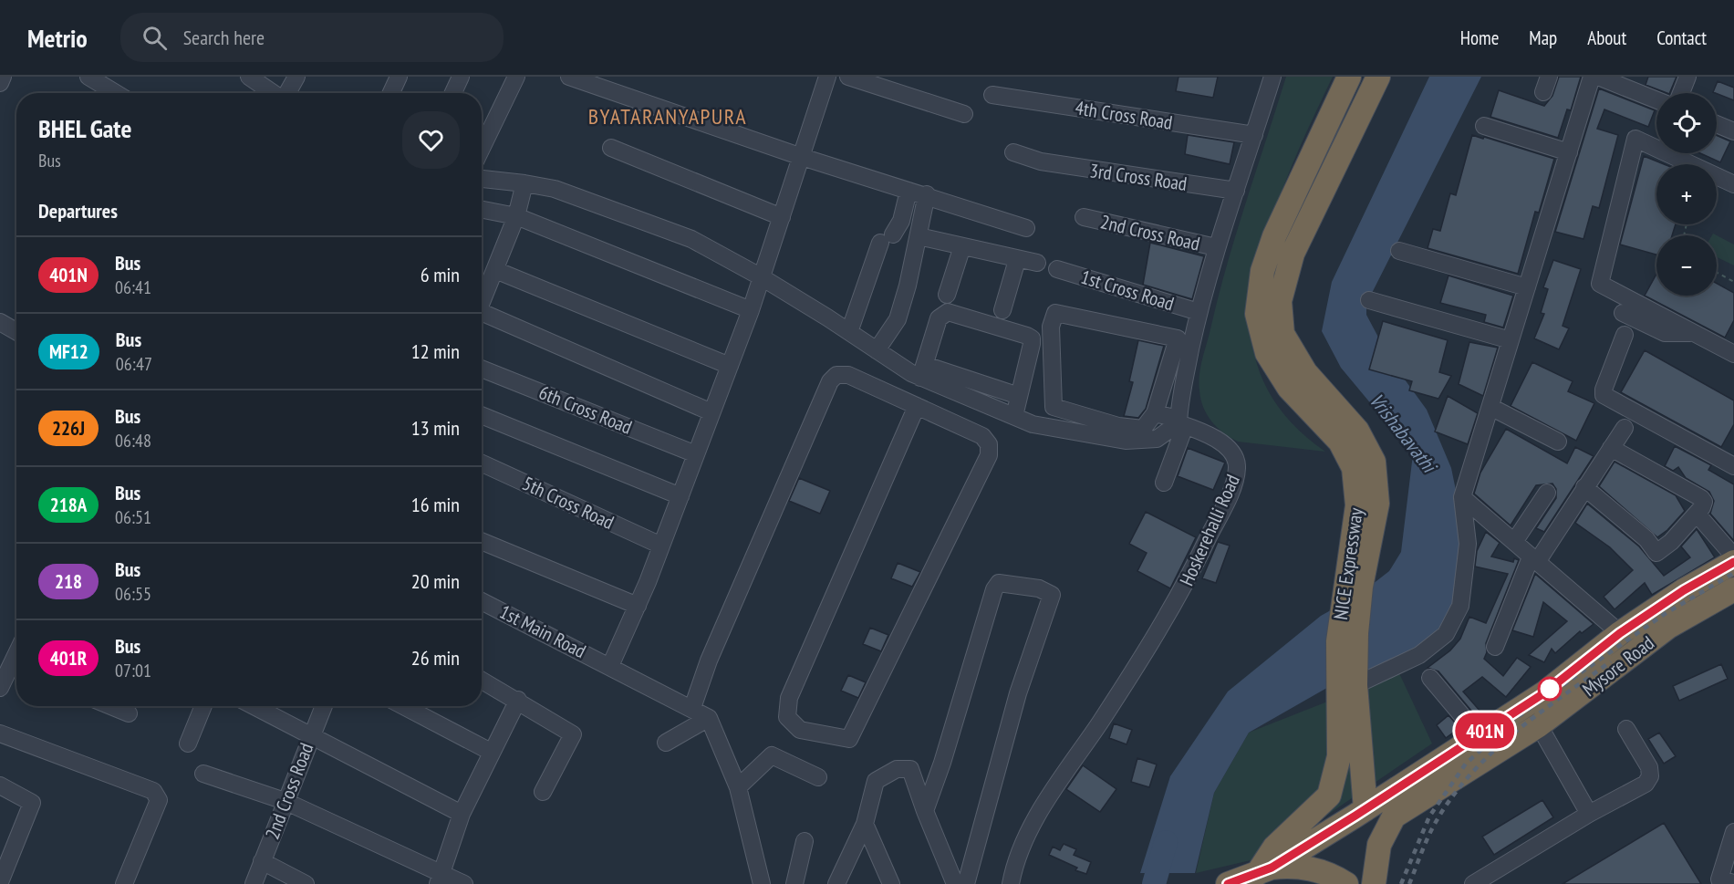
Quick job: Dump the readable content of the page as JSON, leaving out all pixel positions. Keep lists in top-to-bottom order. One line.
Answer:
{"streets":{"highway":["NICE Expressway","Mysore Road"],"street":["4th Cross Road","3rd Cross Road","2nd Cross Road","1st Cross Road","6th Cross Road","5th Cross Road","Hoskerehalli Road","1st Main Road"]},"crossings":[["NICE Expressway","Mysore Road"]],"districts":["BYATARANYAPURA"],"water":["Vrishabavathi"],"lines":["bus line 401N"],"page":{"header":"Metrio","search":"Search here","nav":["Home","Map","About","Contact"],"on_map":"401N","map_buttons":["+","−"],"heading":[["BHEL Gate","Bus"],"Departures"],"list":[{"mark":"401N","name":"Bus","note":"06:41","value":"6 min"},{"mark":"MF12","name":"Bus","note":"06:47","value":"12 min"},{"mark":"226J","name":"Bus","note":"06:48","value":"13 min"},{"mark":"218A","name":"Bus","note":"06:51","value":"16 min"},{"mark":"218","name":"Bus","note":"06:55","value":"20 min"},{"mark":"401R","name":"Bus","note":"07:01","value":"26 min"}]}}
